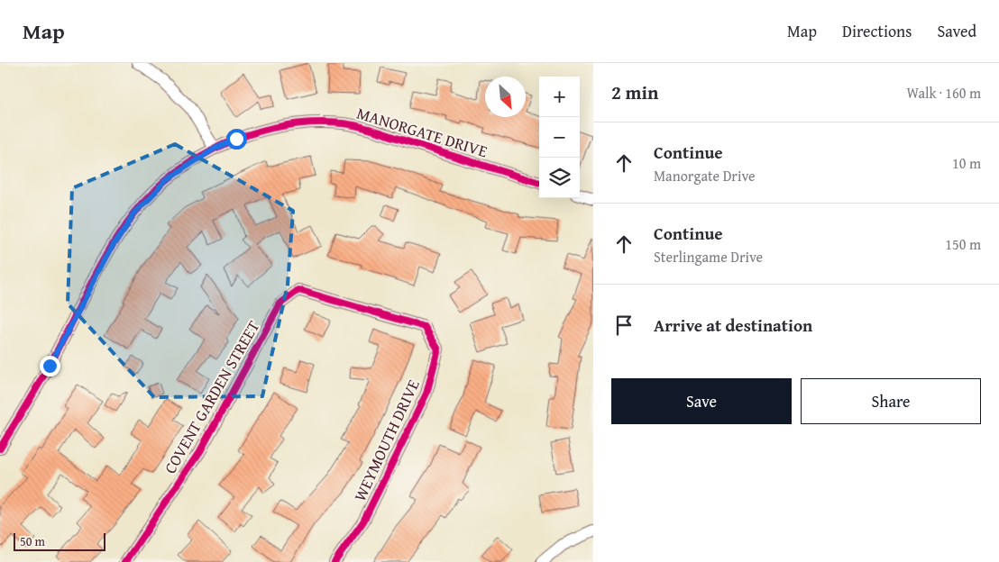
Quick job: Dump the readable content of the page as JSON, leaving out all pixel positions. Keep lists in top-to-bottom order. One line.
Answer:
{"streets":{"street":["MANORGATE DRIVE","COVENT GARDEN STREET","WEYMOUTH DRIVE"]},"crossings":[["COVENT GARDEN STREET","WEYMOUTH DRIVE"]],"scale_bar":"50 m","north":"bottom right","page":{"header":"Map","nav":["Map","Directions","Saved"],"heading":["2 min","Walk · 160 m"],"map_buttons":["+","−"],"list":[["Continue","Manorgate Drive","10 m"],["Continue","Sterlingame Drive","150 m"],"Arrive at destination"],"buttons":["Save","Share"],"scale":"50 m"}}
